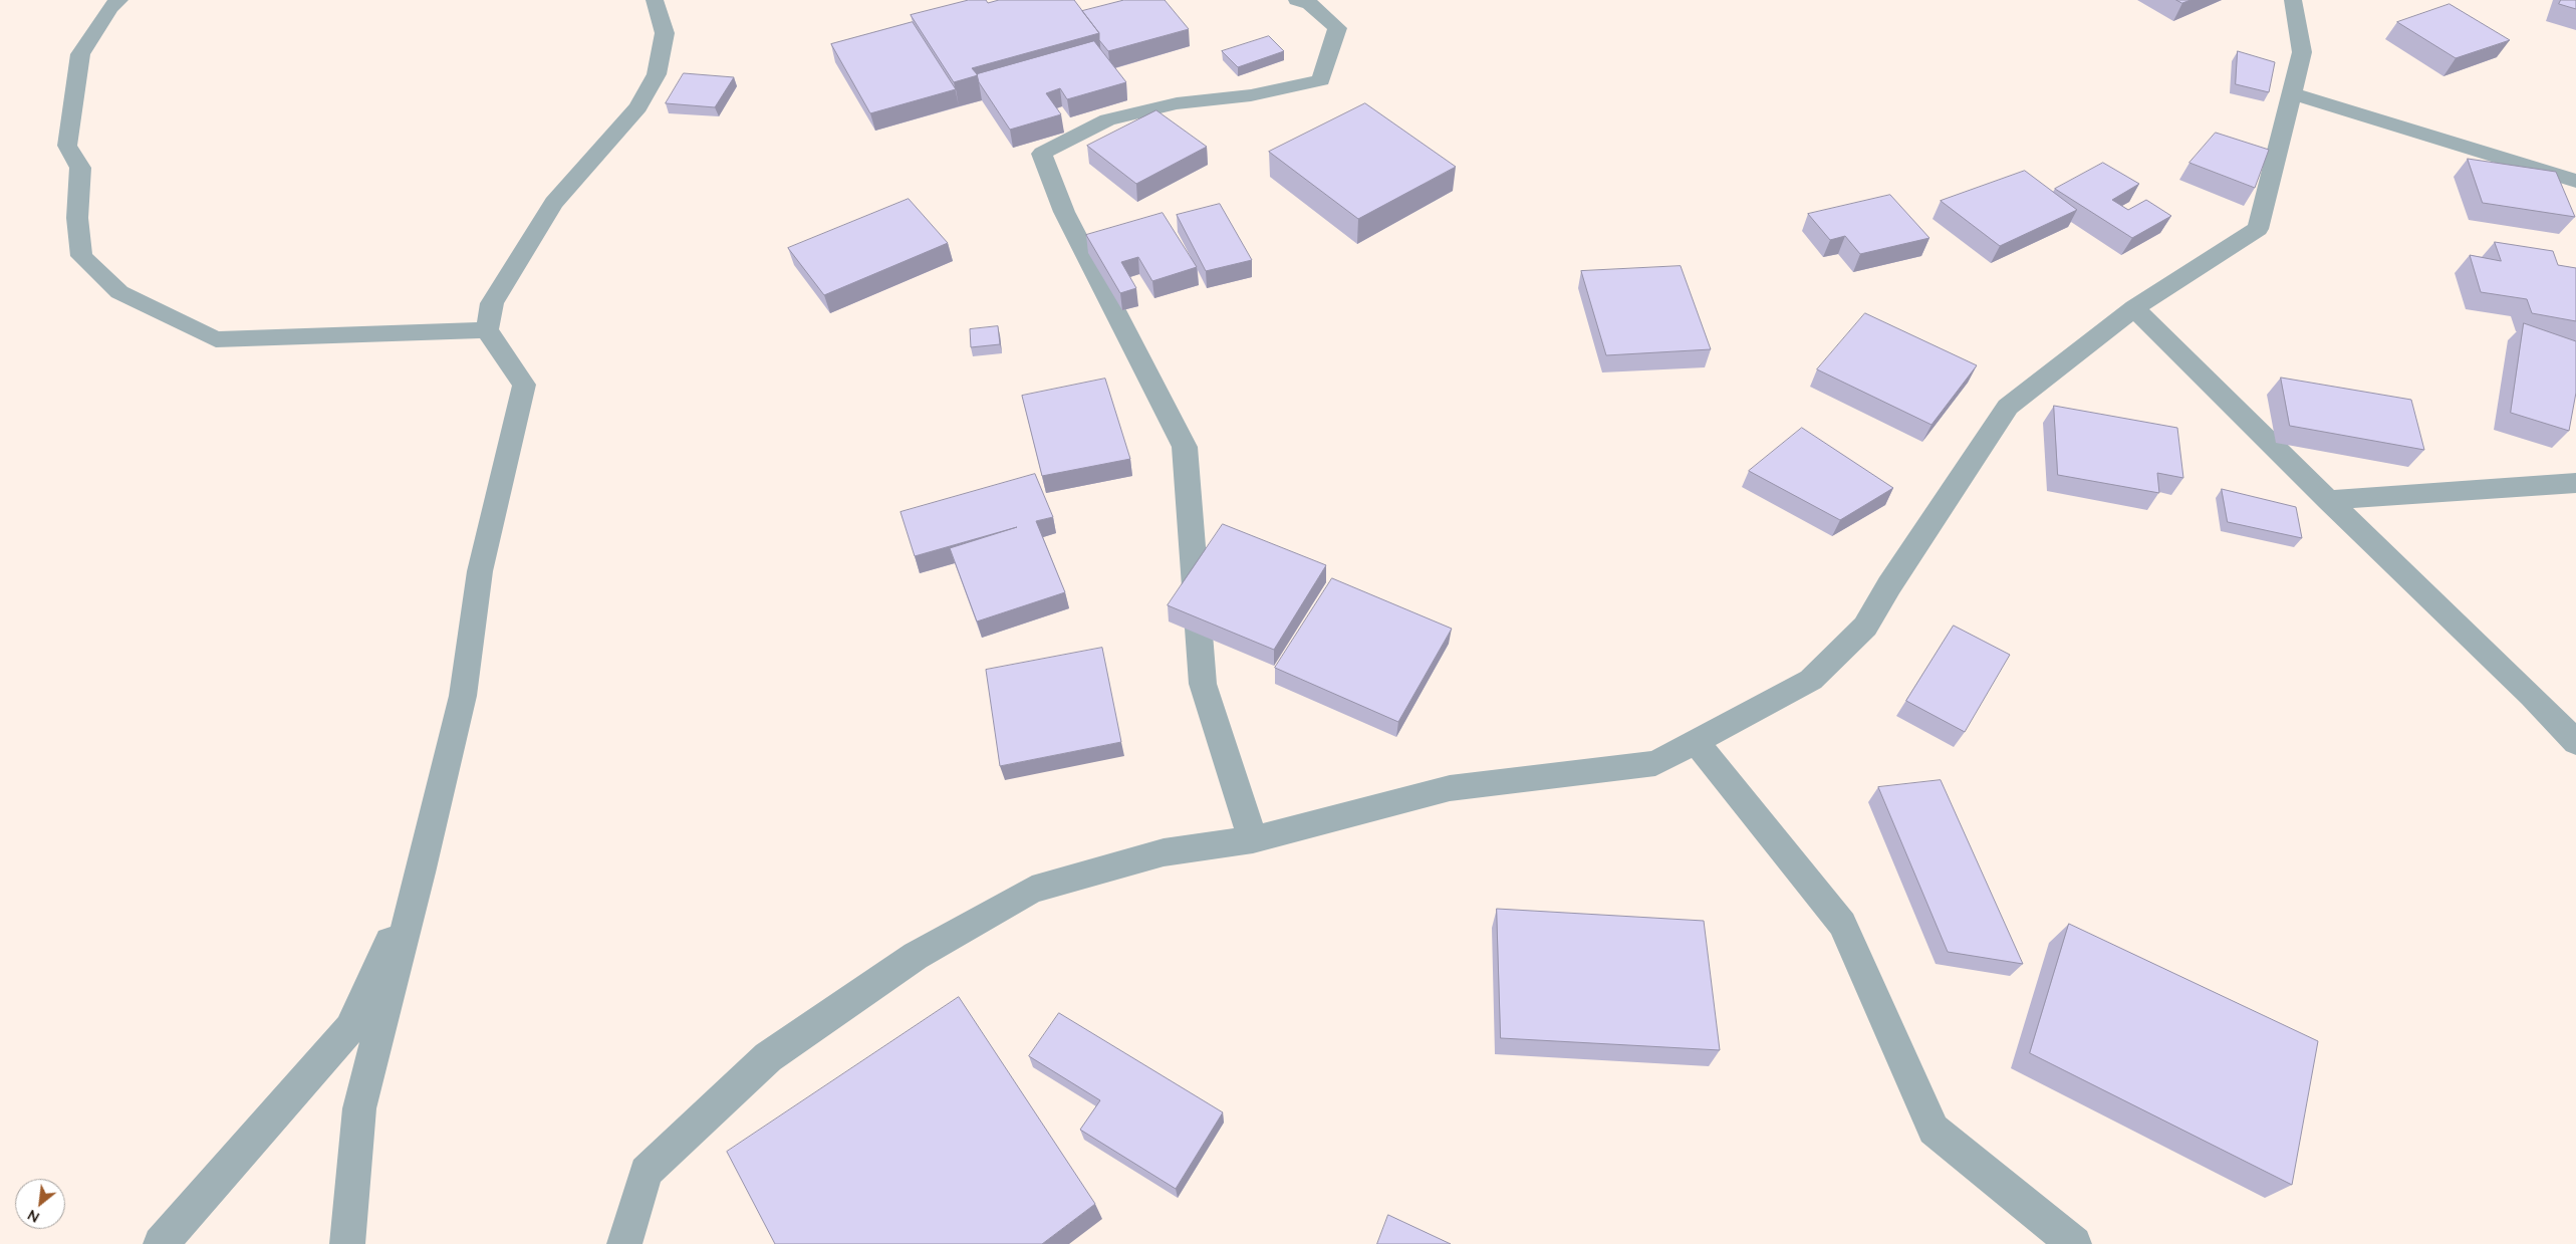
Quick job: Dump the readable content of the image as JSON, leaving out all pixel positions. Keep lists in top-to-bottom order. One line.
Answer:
{"north":"bottom left"}
